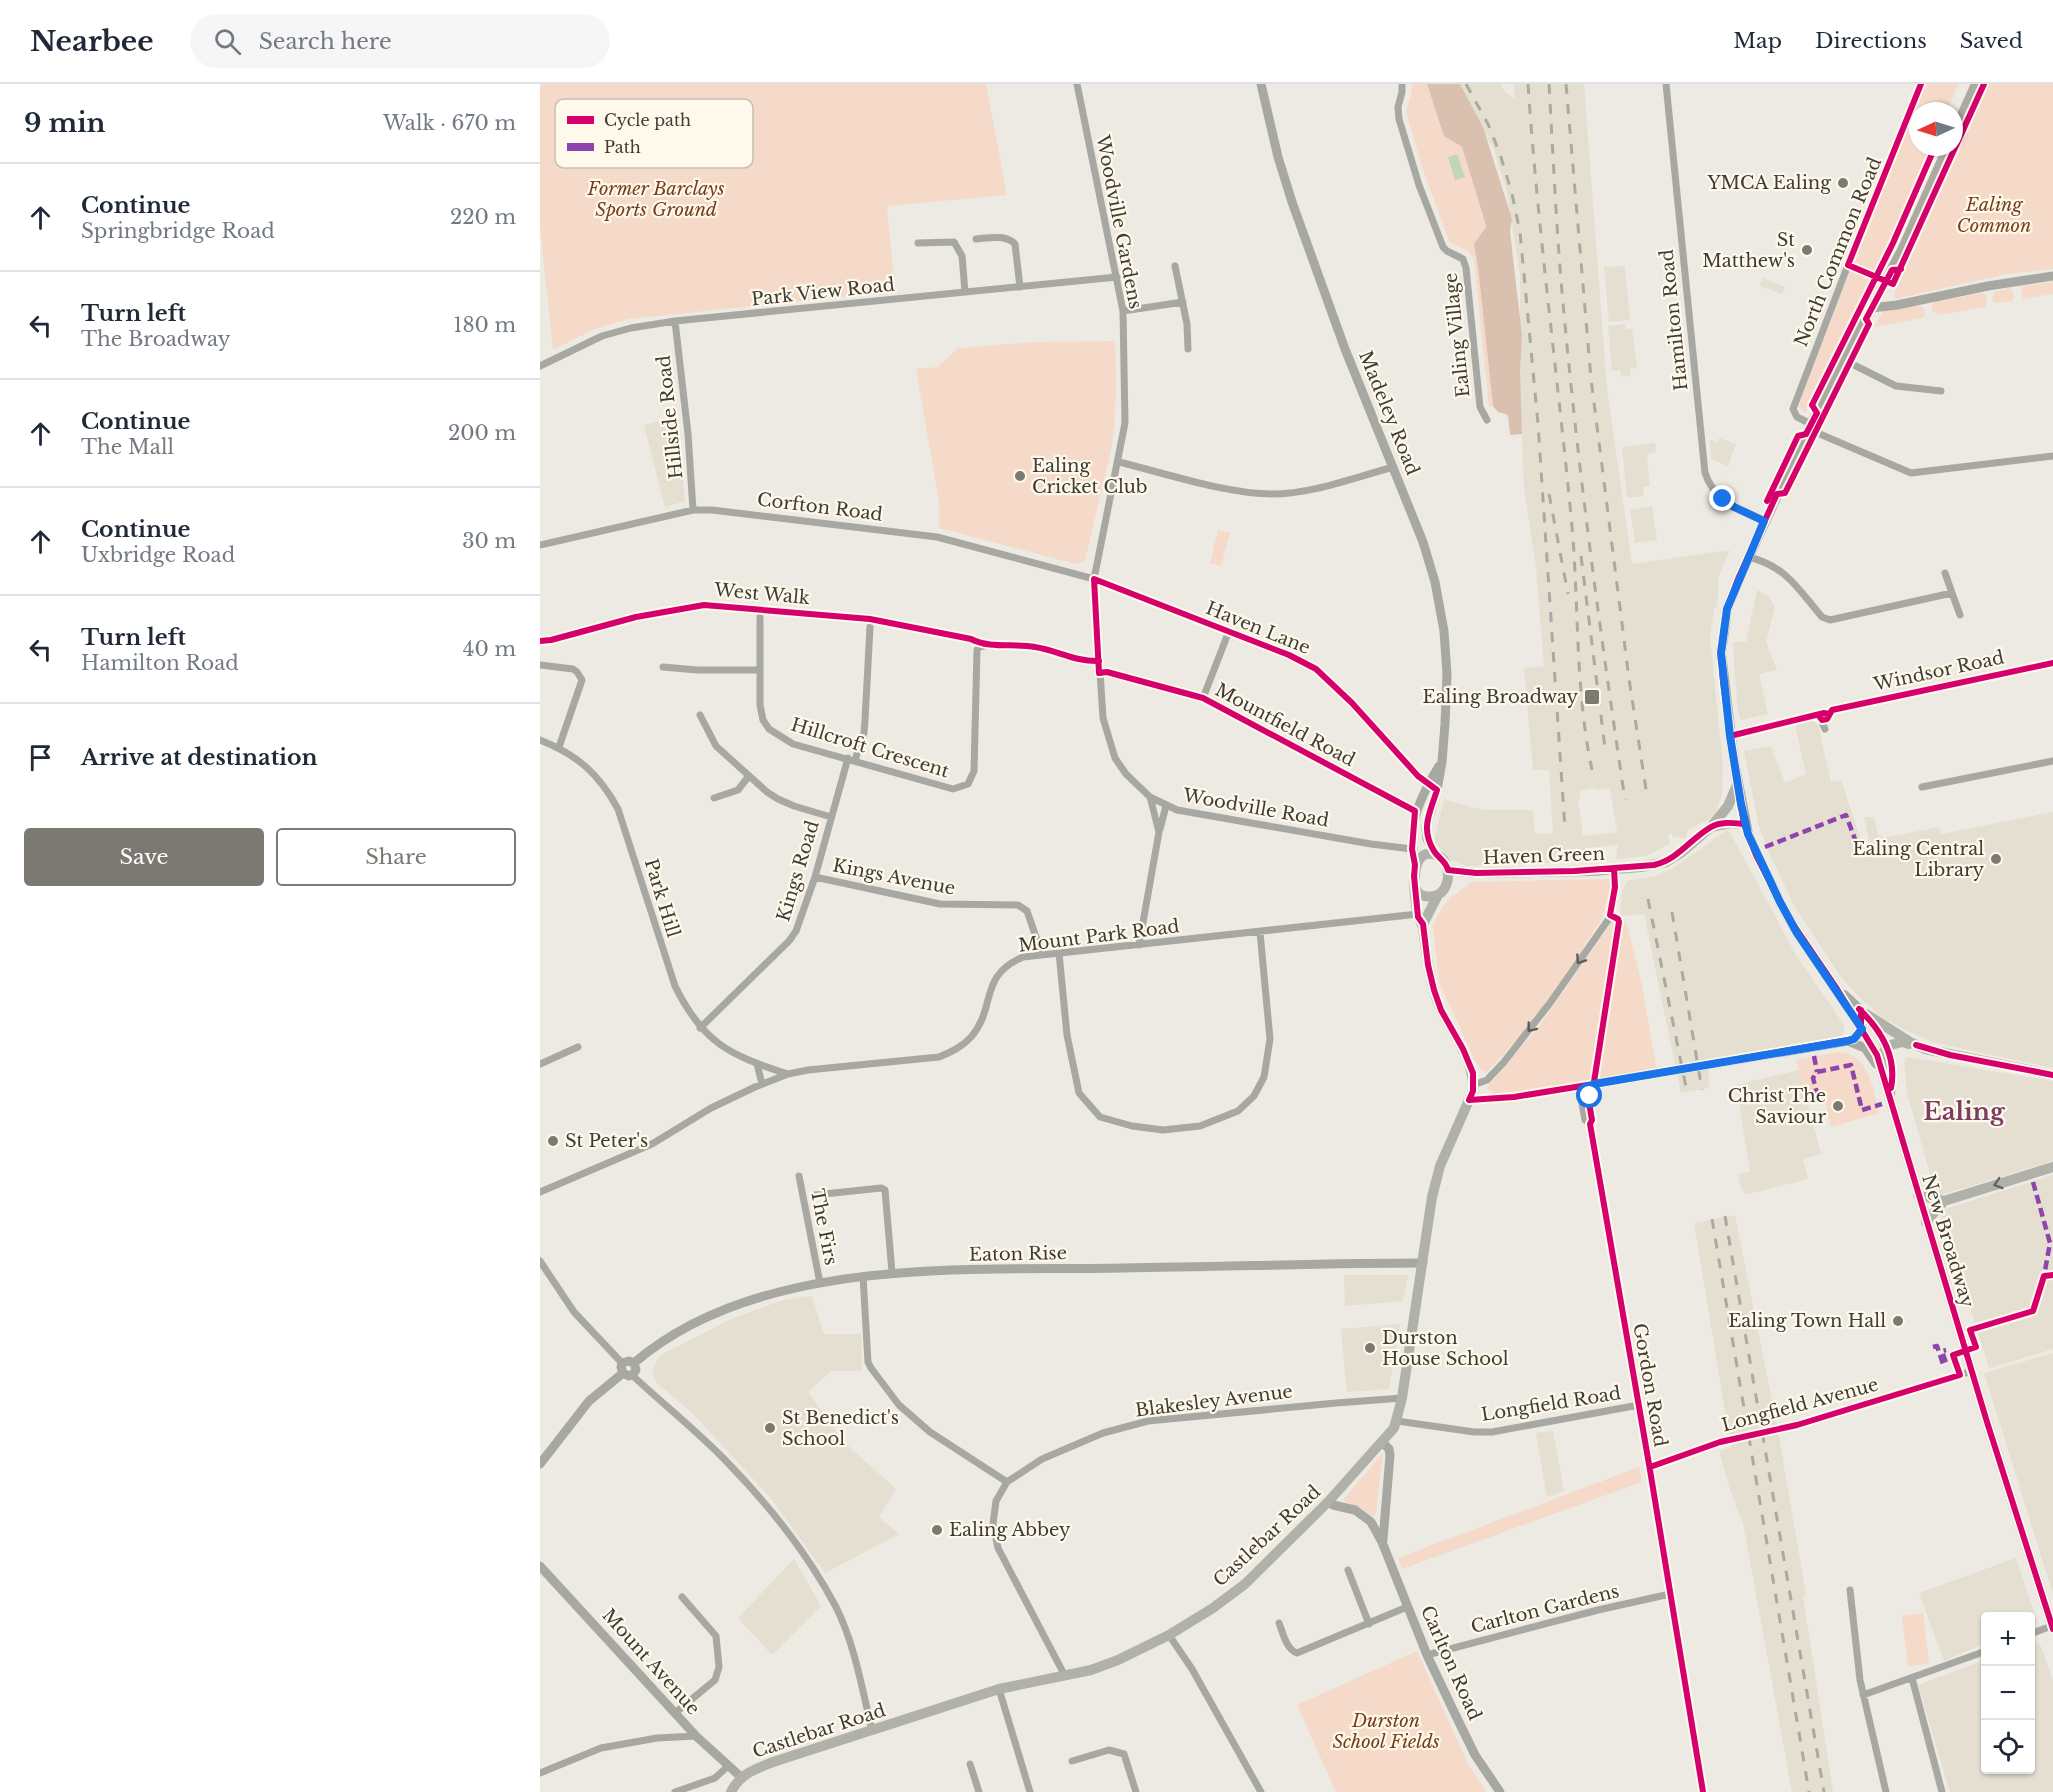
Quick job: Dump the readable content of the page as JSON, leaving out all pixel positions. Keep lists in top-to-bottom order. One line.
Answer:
{"streets":{"main road":["Haven Green","New Broadway","Castlebar Road"],"street":["Woodville Gardens","North Common Road","Park View Road","Hamilton Road","Ealing Village","Madeley Road","Hillside Road","Corfton Road","Haven Lane","Windsor Road","Mountfield Road","Hillcroft Crescent","Woodville Road","Kings Road","Kings Avenue","Park Hill","Mount Park Road","The Firs","Eaton Rise","Gordon Road","Blakesley Avenue","Longfield Road","Longfield Avenue","Carlton Gardens","Mount Avenue","Carlton Road"],"cycle path":["West Walk"]},"crossings":[["Woodville Gardens","Park View Road"],["Woodville Gardens","Corfton Road"],["Woodville Gardens","Haven Lane"],["Woodville Gardens","Woodville Road"],["Park View Road","Hillside Road"],["Madeley Road","Haven Lane"],["Madeley Road","Mountfield Road"],["Madeley Road","Woodville Road"],["Madeley Road","Haven Green"],["Hillside Road","Corfton Road"],["Corfton Road","Haven Lane"],["Corfton Road","Woodville Road"],["Haven Lane","Woodville Road"],["Mountfield Road","Woodville Road"],["Hillcroft Crescent","Woodville Road"],["Hillcroft Crescent","Kings Road"],["Haven Green","Castlebar Road"],["Kings Road","Kings Avenue"],["Kings Road","Park Hill"],["Kings Avenue","Mount Park Road"],["Park Hill","Mount Park Road"],["The Firs","Eaton Rise"],["New Broadway","Longfield Avenue"],["Eaton Rise","Castlebar Road"],["Gordon Road","Longfield Road"],["Gordon Road","Longfield Avenue"],["Gordon Road","Carlton Gardens"],["Blakesley Avenue","Castlebar Road"],["Longfield Road","Castlebar Road"],["Castlebar Road","Mount Avenue"],["Castlebar Road","Carlton Road"],["Carlton Gardens","Carlton Road"]],"one_way":["Haven Green"],"districts":["Ealing"],"parks":["Former Barclays Sports Ground","Ealing Common","Durston School Fields"],"places":{"other":["YMCA Ealing","St Matthew's","Ealing Cricket Club","Ealing Central Library","Christ The Saviour","St Peter's","Ealing Town Hall","Durston House School","St Benedict's School","Ealing Abbey"],"transit":["Ealing Broadway"]},"legend":["Cycle path","Path"],"north":"left","page":{"header":"Nearbee","search":"Search here","nav":["Map","Directions","Saved"],"heading":["9 min","Walk · 670 m"],"list":[["Continue","Springbridge Road","220 m"],["Turn left","The Broadway","180 m"],["Continue","The Mall","200 m"],["Continue","Uxbridge Road","30 m"],["Turn left","Hamilton Road","40 m"],"Arrive at destination"],"buttons":["Save","Share"],"map_buttons":["+","−"]}}
